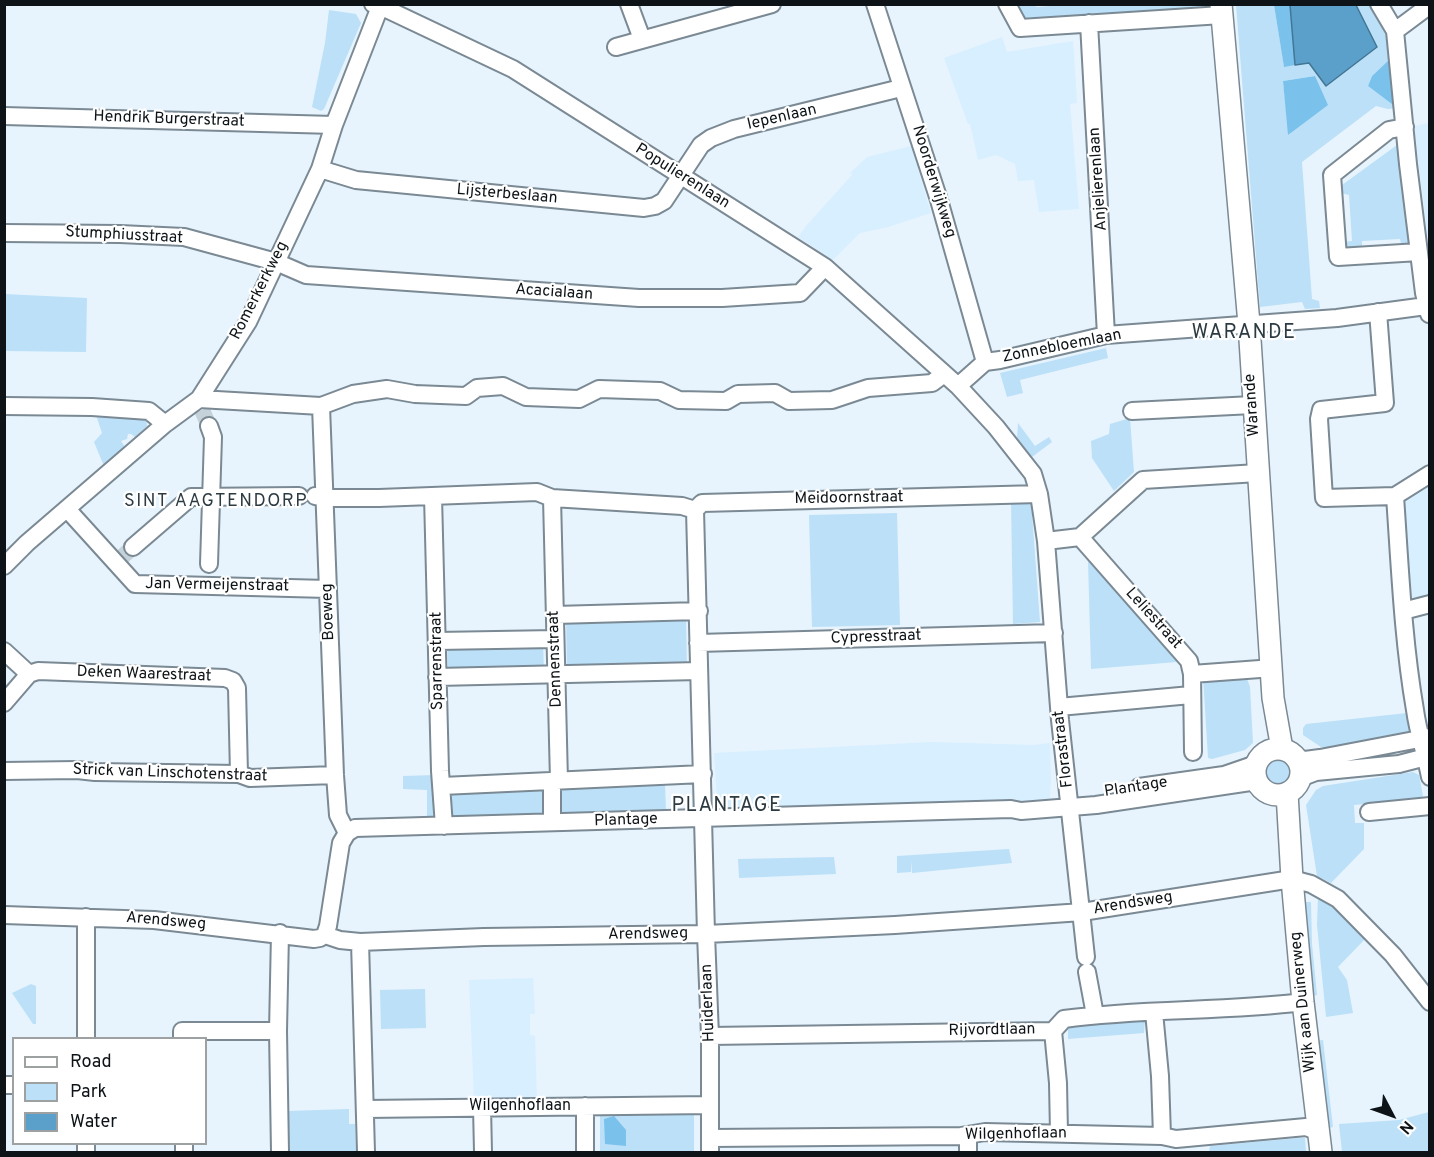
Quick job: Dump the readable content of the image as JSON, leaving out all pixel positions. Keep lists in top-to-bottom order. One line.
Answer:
{"streets":{"main road":["Warande","Wijk aan Duinerweg"],"street":["Iepenlaan","Hendrik Burgerstraat","Populierenlaan","Anjelierenlaan","Noorderwijkweg","Lijsterbeslaan","Stumphiusstraat","Romerkerkweg","Acacialaan","Zonnebloemlaan","Meidoornstraat","Jan Vermeijenstraat","Boeweg","Leliestraat","Cypresstraat","Dennenstraat","Sparrenstraat","Deken Waarestraat","Florastraat","Strick van Linschotenstraat","Plantage","Arendsweg","Huiderlaan","Rijvordtlaan","Wilgenhoflaan"]},"crossings":[["Iepenlaan","Populierenlaan"],["Iepenlaan","Noorderwijkweg"],["Iepenlaan","Lijsterbeslaan"],["Hendrik Burgerstraat","Romerkerkweg"],["Populierenlaan","Lijsterbeslaan"],["Populierenlaan","Romerkerkweg"],["Populierenlaan","Acacialaan"],["Populierenlaan","Zonnebloemlaan"],["Populierenlaan","Florastraat"],["Anjelierenlaan","Zonnebloemlaan"],["Noorderwijkweg","Zonnebloemlaan"],["Lijsterbeslaan","Romerkerkweg"],["Stumphiusstraat","Romerkerkweg"],["Stumphiusstraat","Acacialaan"],["Romerkerkweg","Acacialaan"],["Romerkerkweg","Jan Vermeijenstraat"],["Zonnebloemlaan","Warande"],["Zonnebloemlaan","Florastraat"],["Warande","Plantage"],["Warande","Wijk aan Duinerweg"],["Meidoornstraat","Florastraat"],["Meidoornstraat","Huiderlaan"],["Jan Vermeijenstraat","Boeweg"],["Boeweg","Strick van Linschotenstraat"],["Boeweg","Plantage"],["Cypresstraat","Florastraat"],["Cypresstraat","Huiderlaan"],["Dennenstraat","Plantage"],["Sparrenstraat","Plantage"],["Deken Waarestraat","Strick van Linschotenstraat"],["Florastraat","Plantage"],["Florastraat","Arendsweg"],["Florastraat","Rijvordtlaan"],["Plantage","Wijk aan Duinerweg"],["Plantage","Huiderlaan"],["Arendsweg","Wijk aan Duinerweg"],["Arendsweg","Huiderlaan"],["Wijk aan Duinerweg","Rijvordtlaan"],["Wijk aan Duinerweg","Wilgenhoflaan"],["Huiderlaan","Rijvordtlaan"],["Huiderlaan","Wilgenhoflaan"]],"districts":["WARANDE","SINT AAGTENDORP","PLANTAGE"],"legend":["Road","Park","Water"],"north":"bottom right"}
